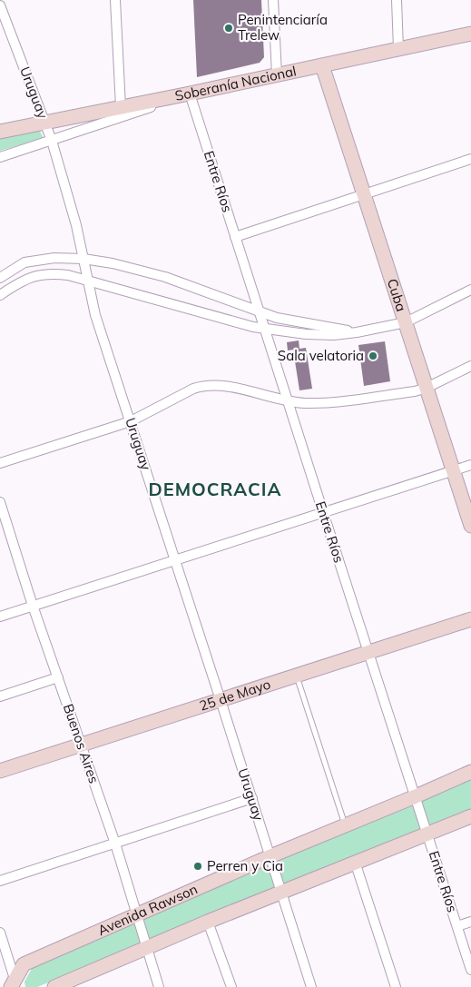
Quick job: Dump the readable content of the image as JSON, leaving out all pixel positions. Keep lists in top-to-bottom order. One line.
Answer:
{"streets":{"street":["Soberanía Nacional","Uruguay","Entre Ríos","Cuba","25 de Mayo","Buenos Aires","Avenida Rawson"]},"crossings":[["Soberanía Nacional","Uruguay"],["Soberanía Nacional","Entre Ríos"],["Soberanía Nacional","Cuba"],["Uruguay","25 de Mayo"],["Uruguay","Avenida Rawson"],["Entre Ríos","25 de Mayo"],["Entre Ríos","Avenida Rawson"],["25 de Mayo","Buenos Aires"],["Buenos Aires","Avenida Rawson"]],"districts":["DEMOCRACIA"],"places":["Penintenciaría Trelew","Sala velatoria","Perren y Cia"]}
